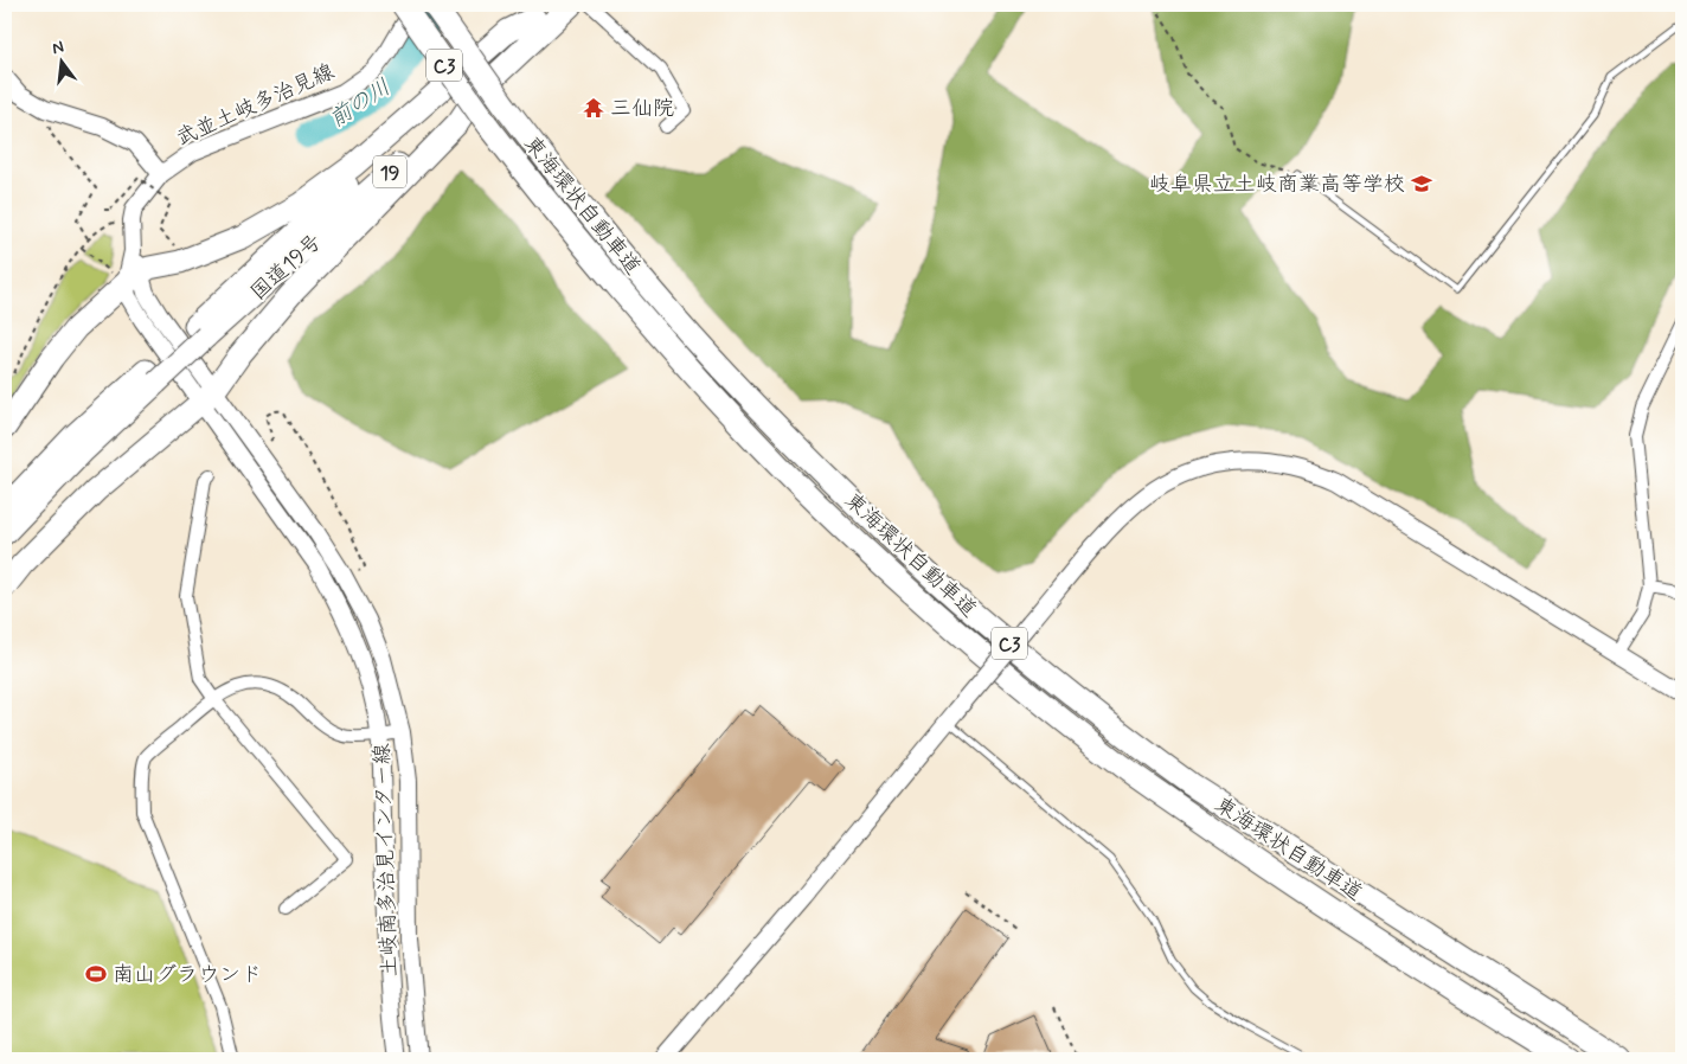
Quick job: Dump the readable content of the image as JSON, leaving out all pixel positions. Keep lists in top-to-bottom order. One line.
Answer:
{"streets":{"highway":["C3","19","東海環状自動車道","国道19号"],"main road":["武並土岐多治見線","土岐南多治見インター線"]},"crossings":[["武並土岐多治見線","19"],["19","国道19号"],["19","土岐南多治見インター線"]],"water":["前の川"],"places":{"temple":["三仙院"],"school or university":["岐阜県立土岐商業高等学校"],"sports":["南山グラウンド"]},"north":"top"}
